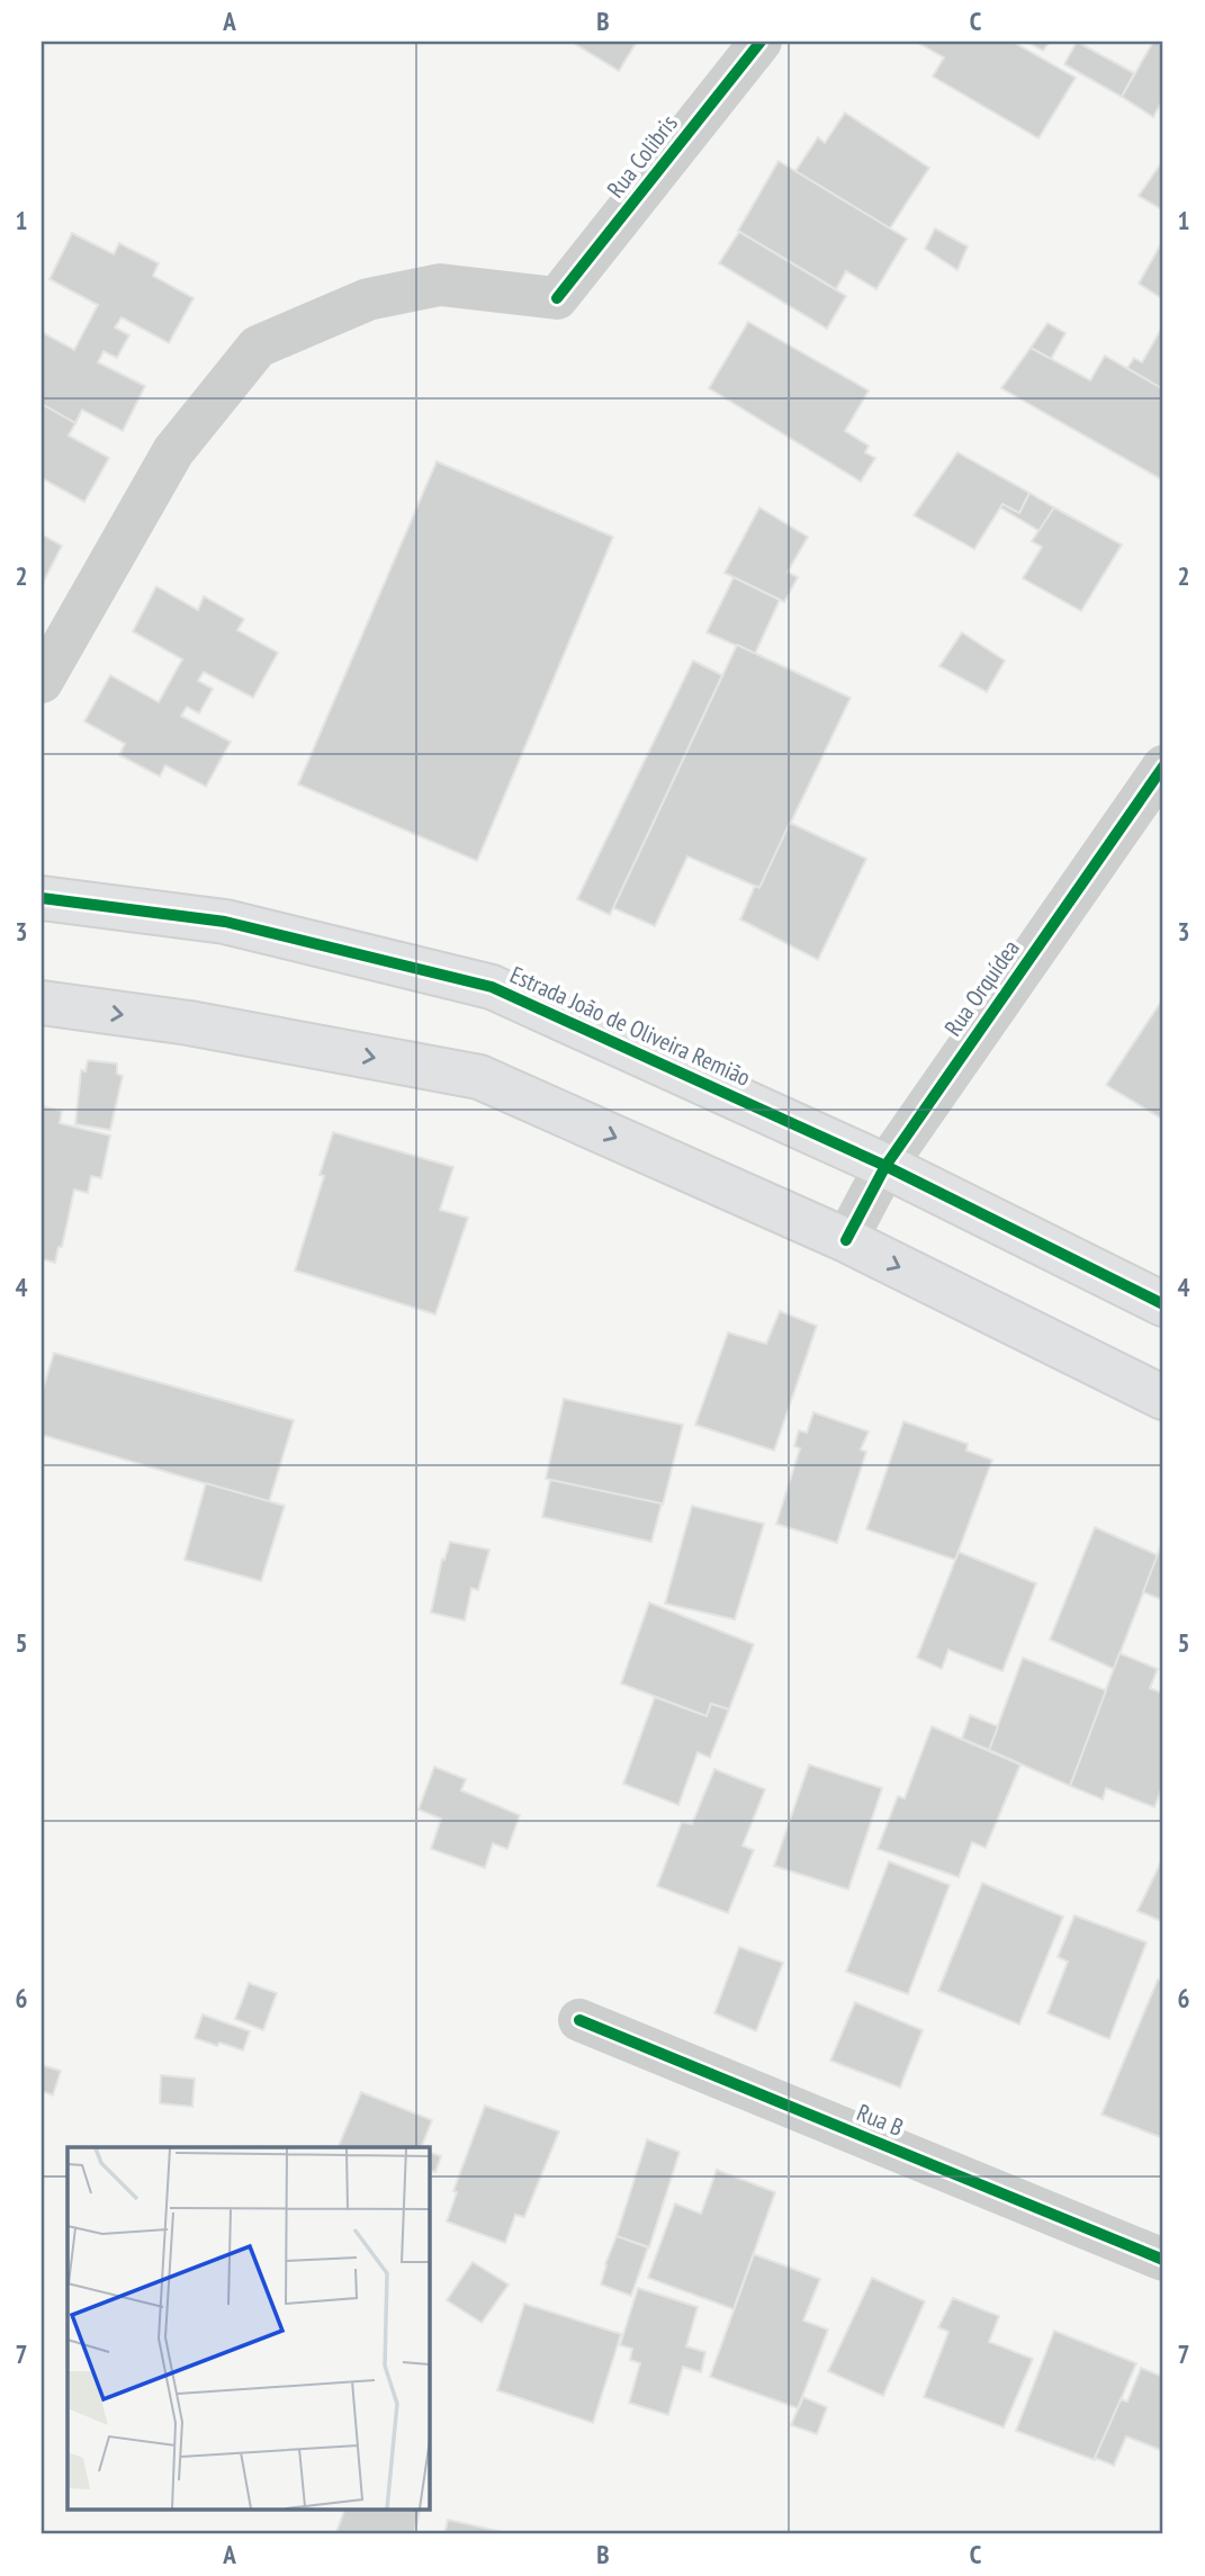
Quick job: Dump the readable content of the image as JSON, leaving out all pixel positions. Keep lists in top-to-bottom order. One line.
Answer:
{"streets":{"main road":["Estrada João de Oliveira Remião"],"street":["Rua Colibris","Rua Orquídea","Rua B"]},"crossings":[["Rua Orquídea","Estrada João de Oliveira Remião"]],"grid":{"columns":["A","B","C"],"rows":["1","2","3","4","5","6","7"]}}
